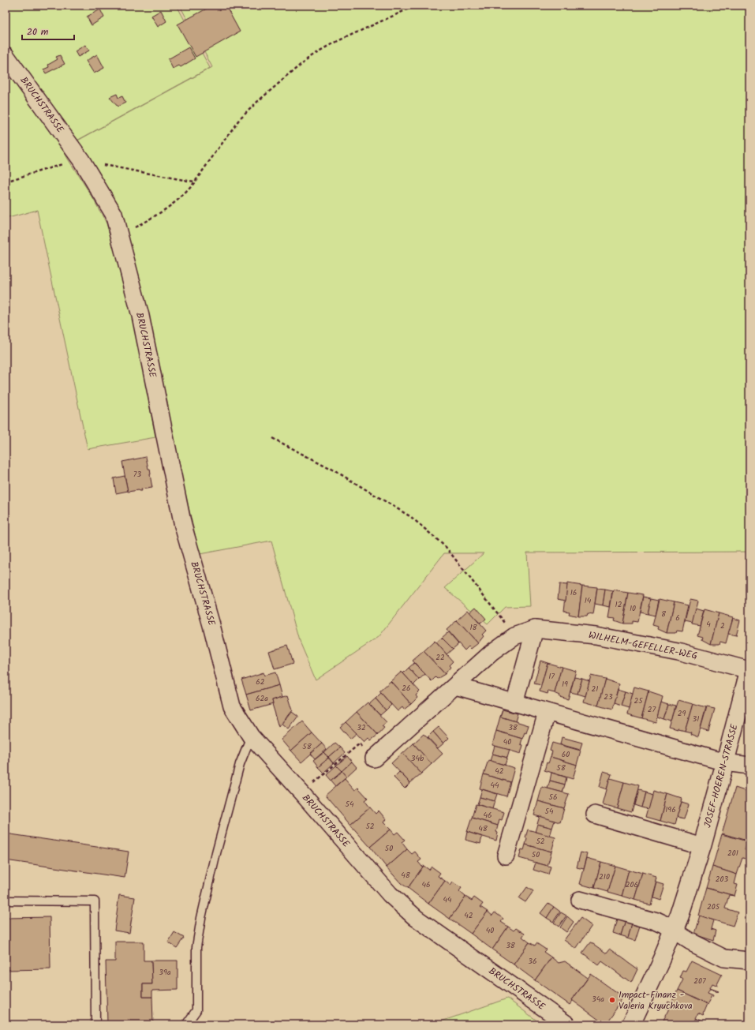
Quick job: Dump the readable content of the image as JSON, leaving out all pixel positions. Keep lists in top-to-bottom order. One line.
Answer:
{"streets":{"street":["BRUCHSTRASSE","WILHELM-GEFELLER-WEG","JOSEF-HOEREN-STRASSE"]},"crossings":[["WILHELM-GEFELLER-WEG","JOSEF-HOEREN-STRASSE"]],"places":["Impact-Finanz - Valeria Kryuchkova"],"house_numbers":["73","16","14","12","10","8","6","4","2","18","22","17","62","19","26","21","23","62a","25","27","29","31","32","38","40","58","60","34b","58","42","44","56","54","196","54","46","52","48","52","50","201","50","48","210","203","46","206","44","205","42","40","38","36","39a","207","34a"],"scale_bar":"20 m"}
